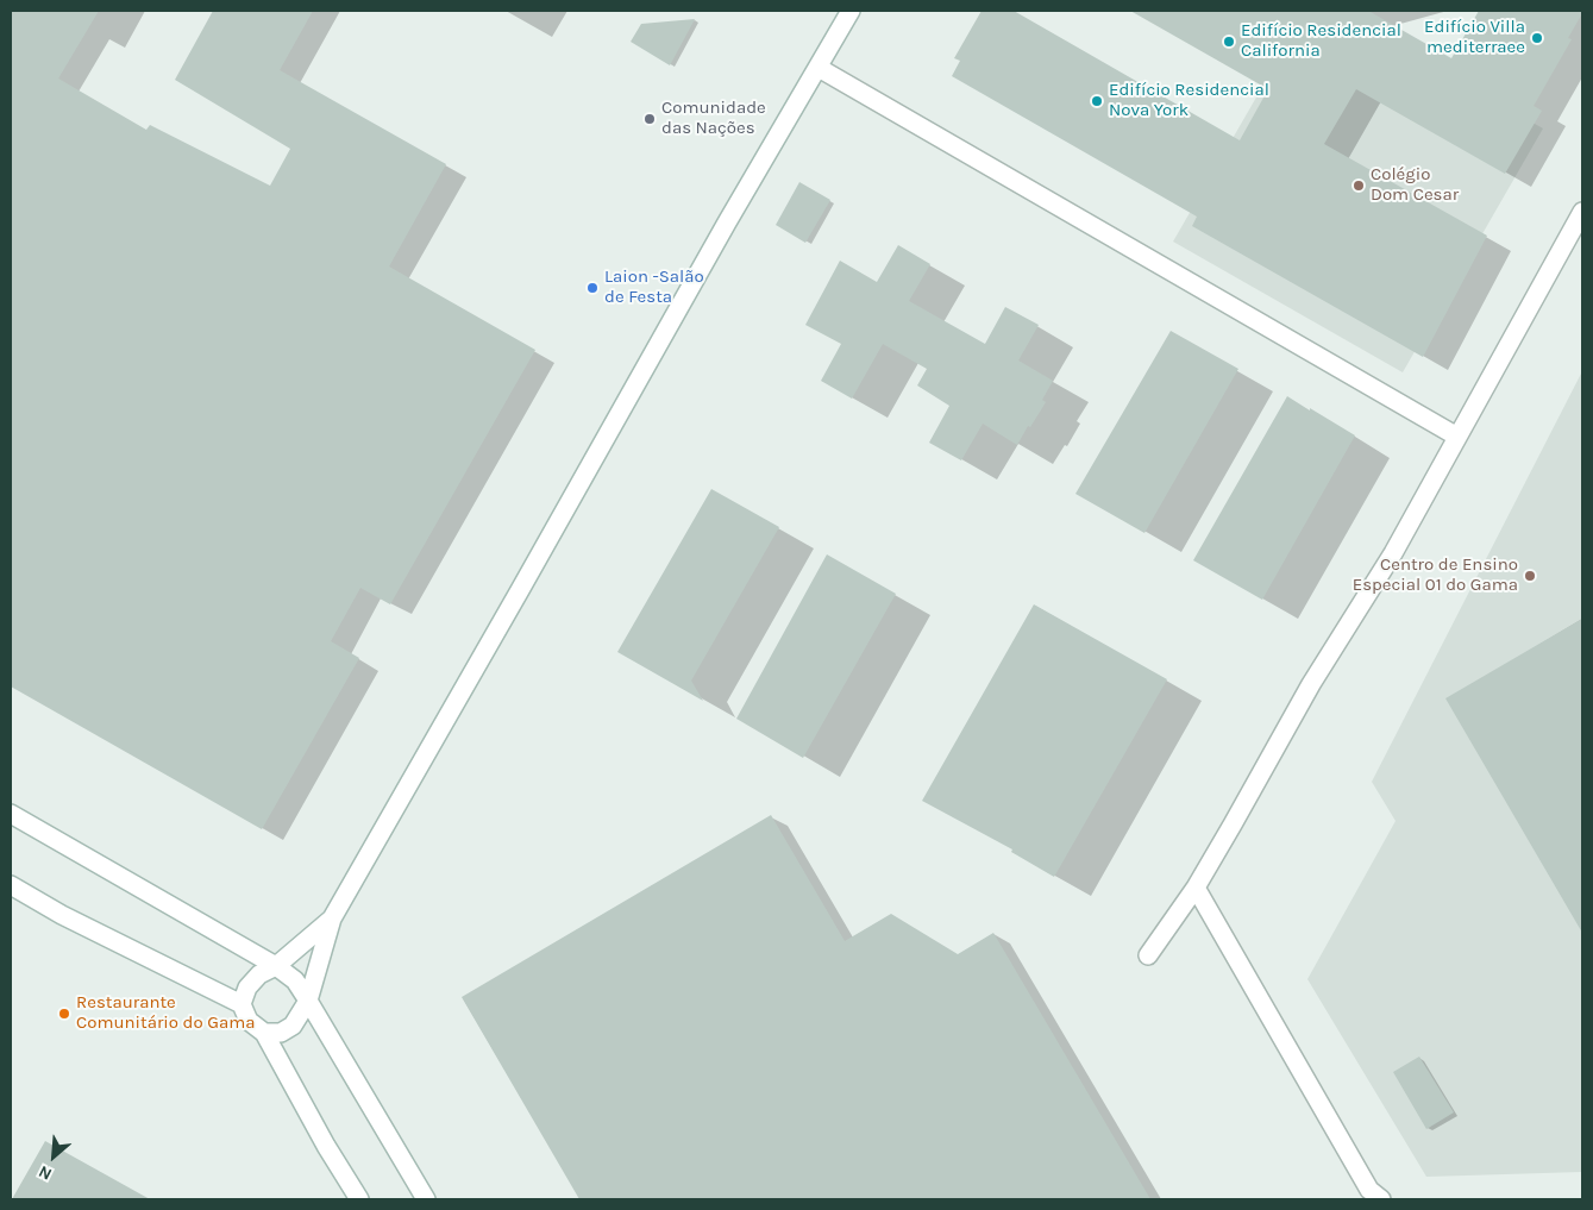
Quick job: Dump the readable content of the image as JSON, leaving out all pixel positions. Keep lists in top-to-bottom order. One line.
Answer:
{"places":["Edifício Villa mediterraee","Edifício Residencial California","Edifício Residencial Nova York","Comunidade das Nações","Colégio Dom Cesar","Laion -Salão de Festa","Centro de Ensino Especial 01 do Gama","Restaurante Comunitário do Gama"],"north":"bottom left"}
